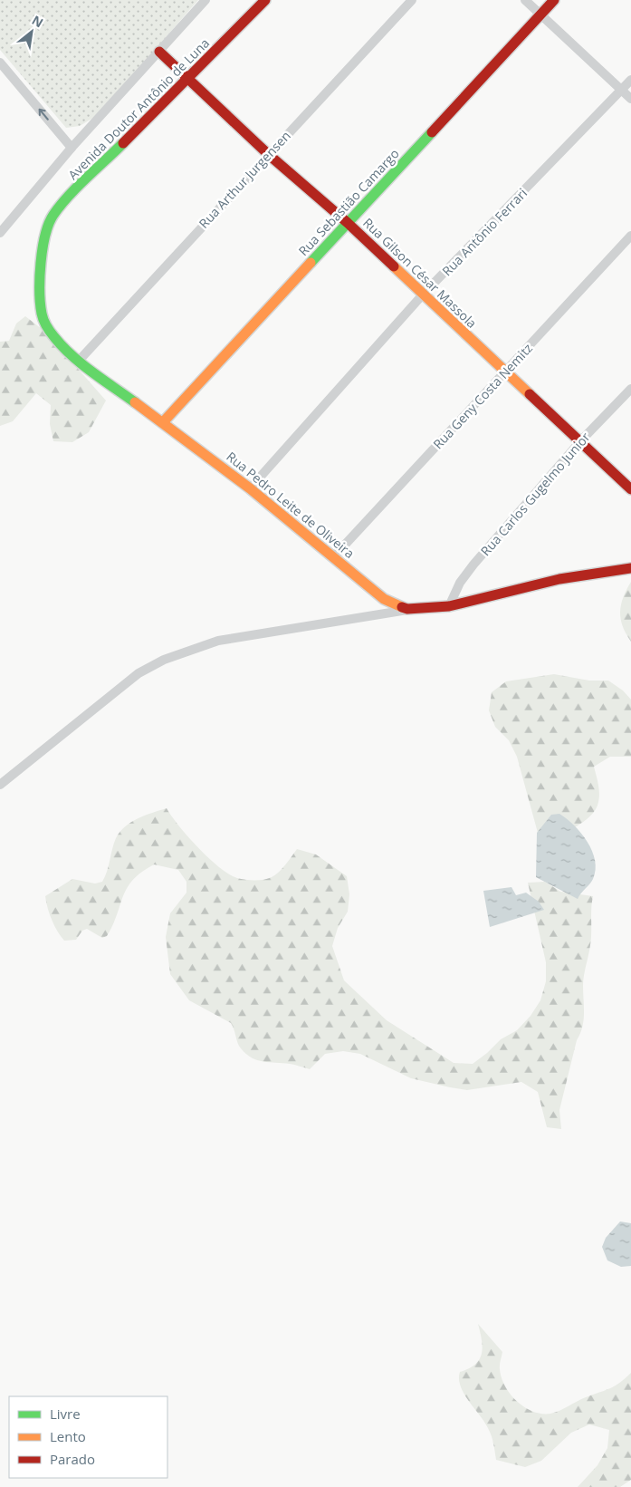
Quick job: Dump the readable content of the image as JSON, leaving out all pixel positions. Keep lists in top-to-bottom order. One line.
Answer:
{"streets":{"street":["Avenida Doutor Antônio de Luna","Rua Arthur Jurgensen","Rua Sebastião Camargo","Rua Antônio Ferrari","Rua Gilson César Massola","Rua Geny Costa Nemitz","Rua Carlos Gugelmo Junior","Rua Pedro Leite de Oliveira"]},"crossings":[["Avenida Doutor Antônio de Luna","Rua Gilson César Massola"],["Avenida Doutor Antônio de Luna","Rua Pedro Leite de Oliveira"],["Rua Arthur Jurgensen","Rua Gilson César Massola"],["Rua Arthur Jurgensen","Rua Pedro Leite de Oliveira"],["Rua Sebastião Camargo","Rua Gilson César Massola"],["Rua Sebastião Camargo","Rua Pedro Leite de Oliveira"],["Rua Antônio Ferrari","Rua Gilson César Massola"],["Rua Antônio Ferrari","Rua Pedro Leite de Oliveira"],["Rua Gilson César Massola","Rua Geny Costa Nemitz"],["Rua Gilson César Massola","Rua Carlos Gugelmo Junior"],["Rua Geny Costa Nemitz","Rua Pedro Leite de Oliveira"],["Rua Carlos Gugelmo Junior","Rua Pedro Leite de Oliveira"]],"legend":["Livre","Lento","Parado"],"north":"top right"}
